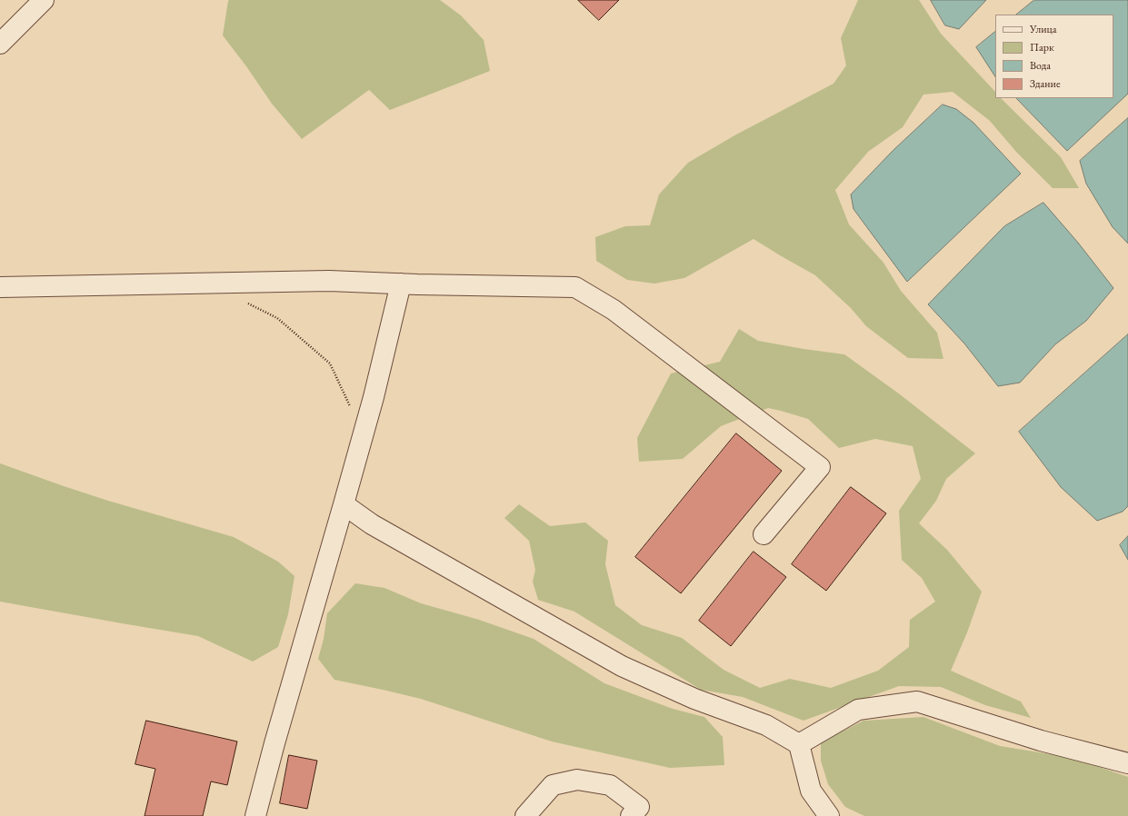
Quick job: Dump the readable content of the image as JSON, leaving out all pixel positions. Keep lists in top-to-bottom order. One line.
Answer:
{"legend":["Улица","Парк","Вода","Здание"]}
